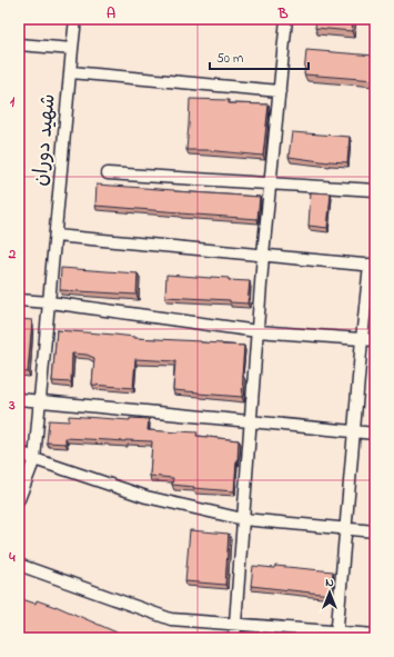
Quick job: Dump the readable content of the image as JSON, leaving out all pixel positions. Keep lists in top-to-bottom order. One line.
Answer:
{"streets":{"street":["شهید دوران"]},"scale_bar":"50 m","north":"top","grid":{"columns":["A","B"],"rows":["1","2","3","4"]}}
